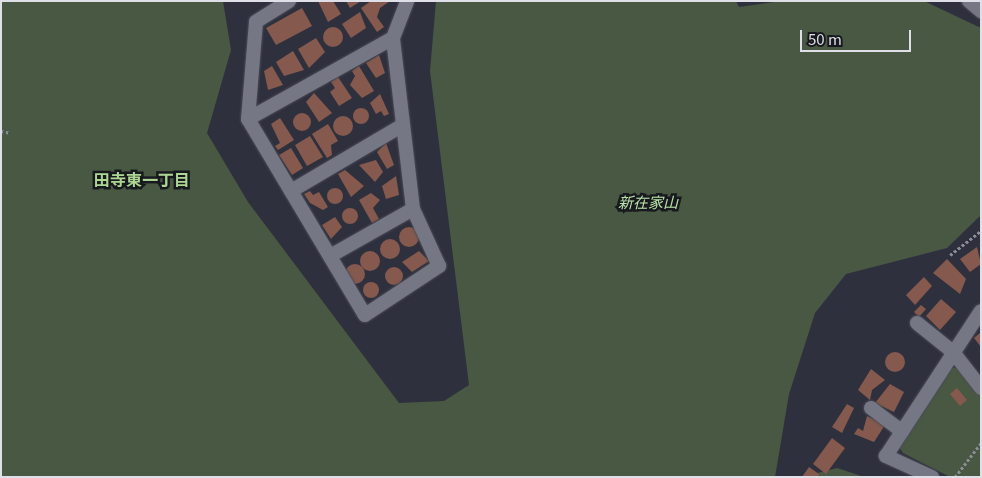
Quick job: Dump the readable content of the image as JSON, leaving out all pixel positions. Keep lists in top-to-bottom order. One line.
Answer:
{"districts":["田寺東一丁目"],"parks":["新在家山"],"scale_bar":"50 m"}
